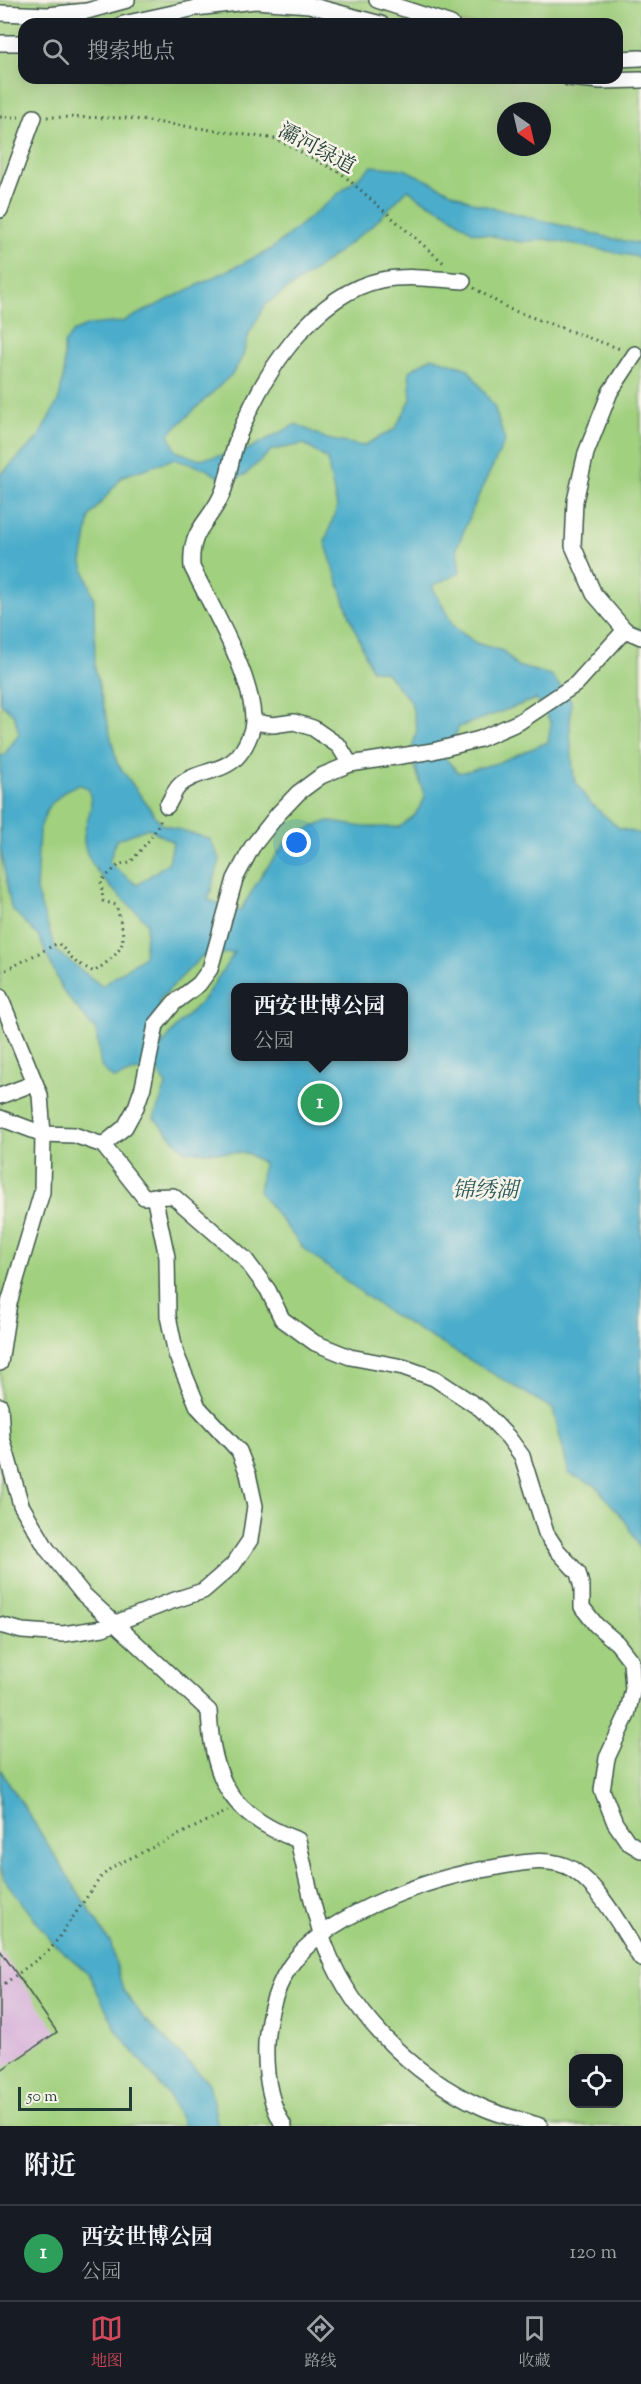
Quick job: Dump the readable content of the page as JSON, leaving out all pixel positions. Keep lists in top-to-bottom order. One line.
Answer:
{"streets":{"path":["灞河绿道"]},"water":["锦绣湖"],"scale_bar":"50 m","north":"bottom right","page":{"search":"搜索地点","popup":["西安世博公园","公园"],"pins":"1","scale":"50 m","heading":"附近","list":[{"mark":"1","name":"西安世博公园","note":"公园","value":"120 m"}],"nav":["地图","路线","收藏"]}}
